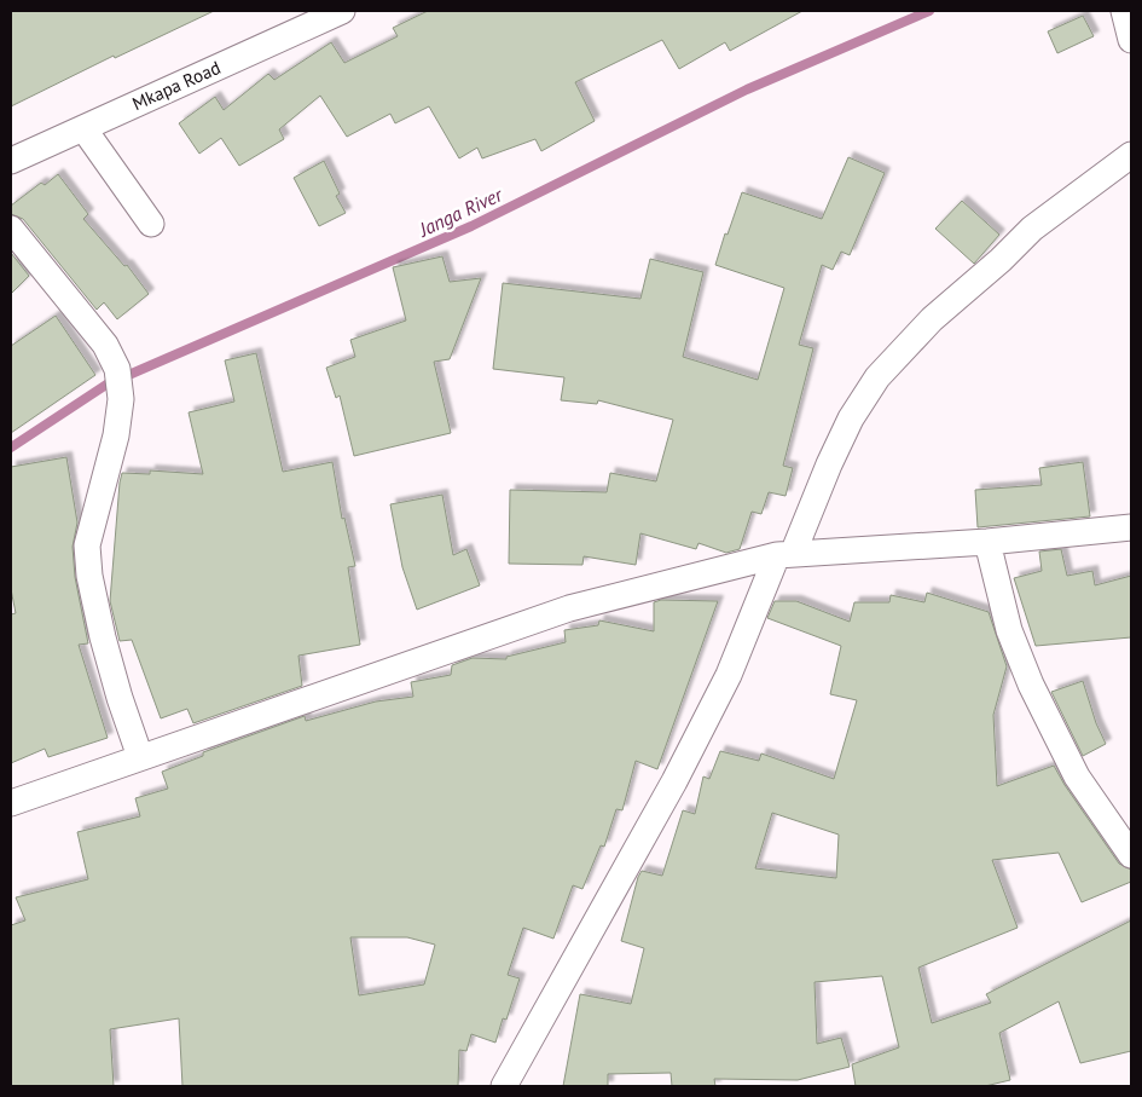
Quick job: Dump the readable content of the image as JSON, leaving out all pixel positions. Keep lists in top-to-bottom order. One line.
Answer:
{"streets":{"street":["Mkapa Road"]},"water":["Janga River"]}
